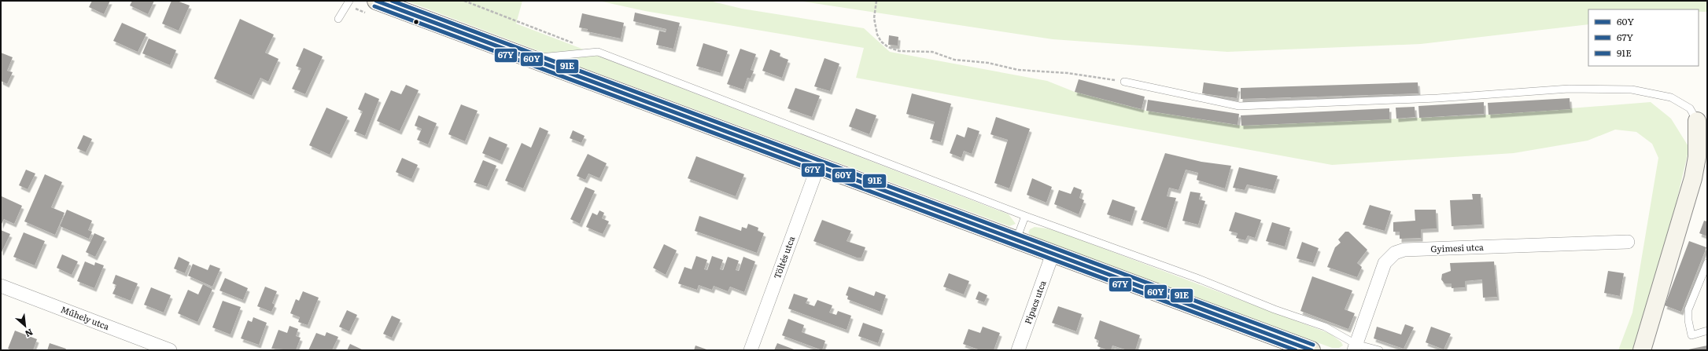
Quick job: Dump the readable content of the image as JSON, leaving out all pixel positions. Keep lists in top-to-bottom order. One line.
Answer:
{"streets":{"street":["Gyimesi utca","Töltés utca","Pipacs utca","Műhely utca"]},"lines":["transit line 60Y","transit line 91E","transit line 67Y"],"legend":["60Y","67Y","91E"],"north":"bottom right"}
